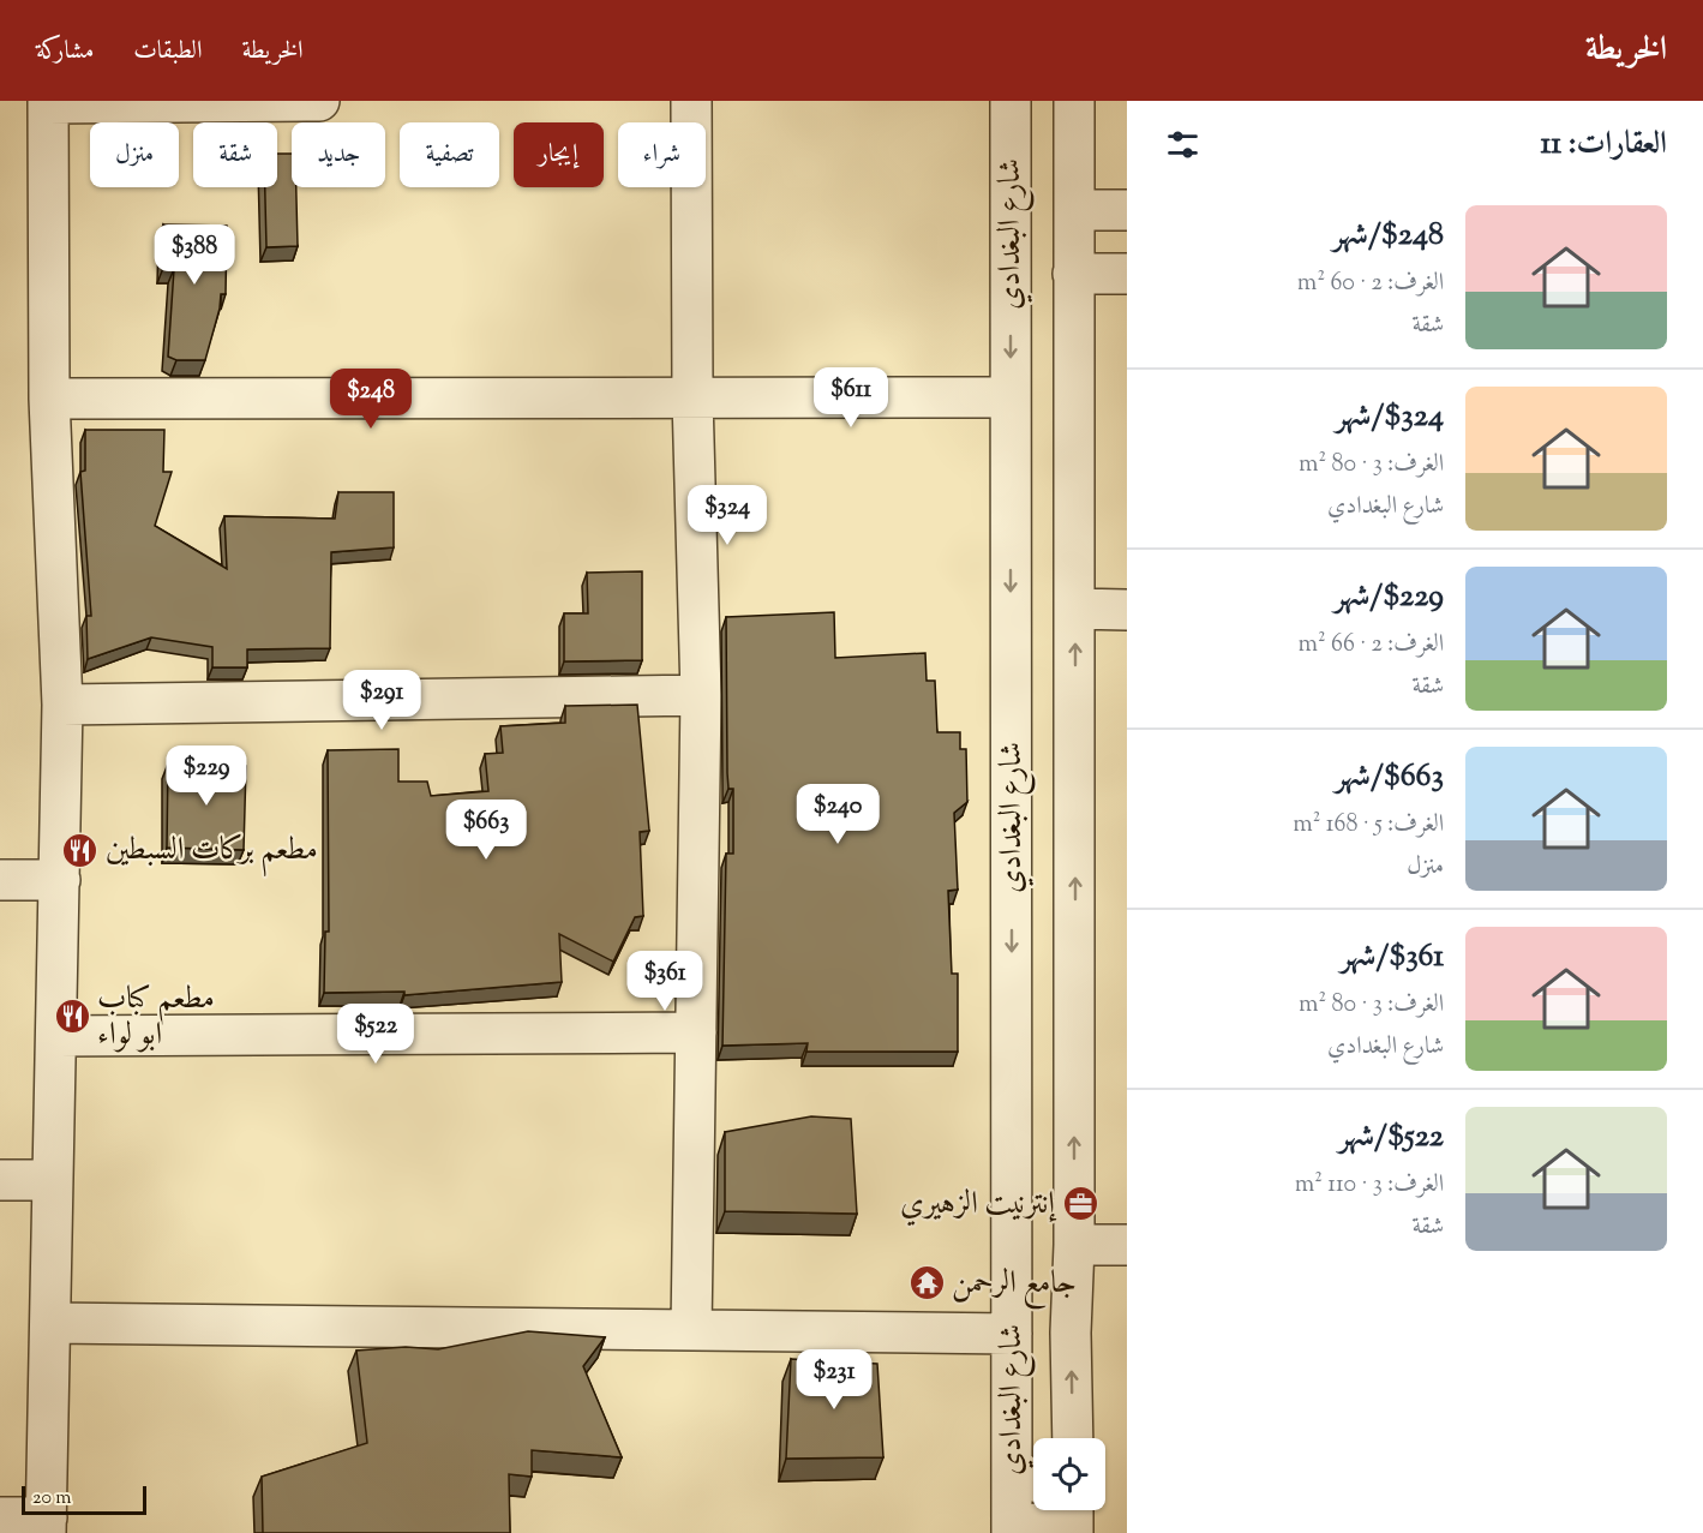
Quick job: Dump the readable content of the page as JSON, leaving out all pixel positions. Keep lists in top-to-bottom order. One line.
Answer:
{"streets":{"street":["شارع البغدادي"]},"places":{"restaurant":["مطعم بركات السبطين","مطعم كباب ابو لواء"],"office":["إنترنيت الزهيري"],"temple":["جامع الرحمن"]},"scale_bar":"20 m","page":{"header":"الخريطة","nav":["الخريطة","الطبقات","مشاركة"],"heading":"العقارات: 11","chip":["شراء","إيجار","تصفية","جديد","شقة","منزل"],"list":[{"name":"$248/شهر","note":"الغرف: 2 · 60 m² · شقة"},{"name":"$324/شهر","note":"الغرف: 3 · 80 m² · شارع البغدادي"},{"name":"$229/شهر","note":"الغرف: 2 · 66 m² · شقة"},{"name":"$663/شهر","note":"الغرف: 5 · 168 m² · منزل"},{"name":"$361/شهر","note":"الغرف: 3 · 80 m² · شارع البغدادي"},{"name":"$522/شهر","note":"الغرف: 3 · 110 m² · شقة"}],"price":["$388","$611","$248","$324","$291","$229","$240","$663","$361","$522","$231"],"scale":"20 m"}}
